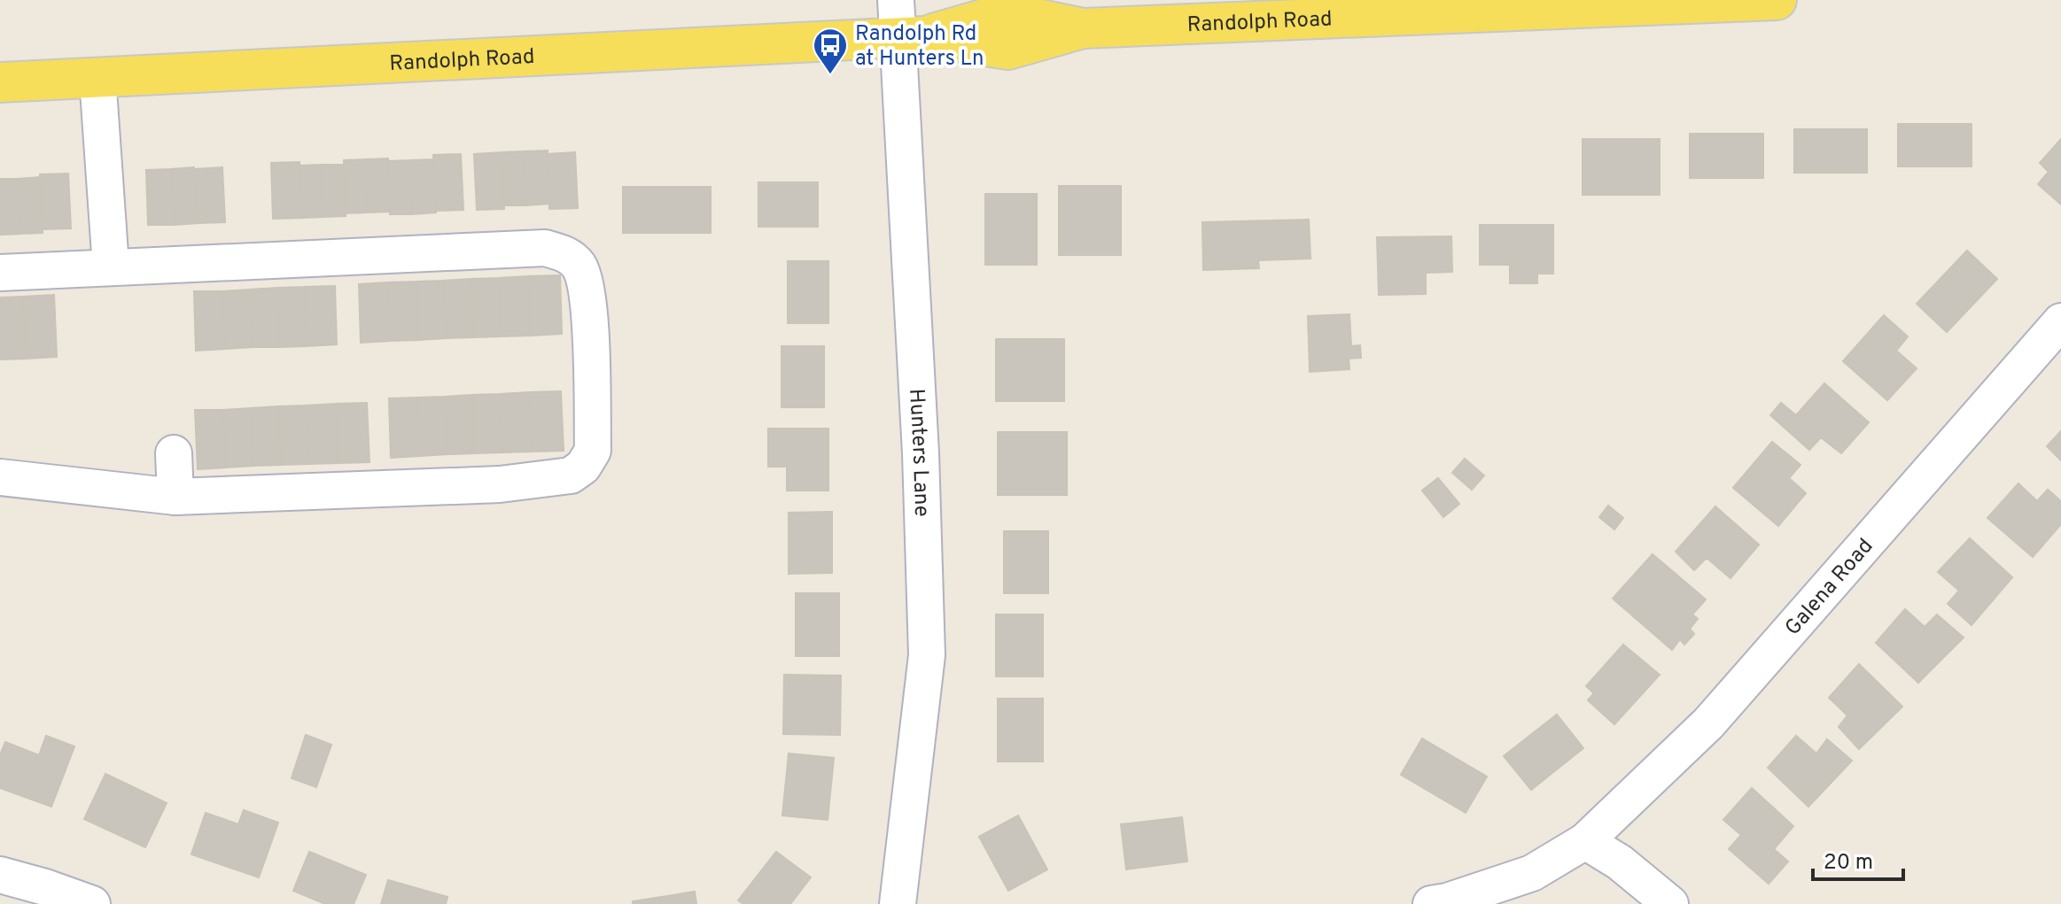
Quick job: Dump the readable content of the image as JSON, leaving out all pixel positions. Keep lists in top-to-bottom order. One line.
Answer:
{"streets":{"main road":["Randolph Road"],"street":["Hunters Lane","Galena Road"]},"crossings":[["Randolph Road","Hunters Lane"]],"places":{"bus stop":["Randolph Rd at Hunters Ln"]},"scale_bar":"20 m"}
